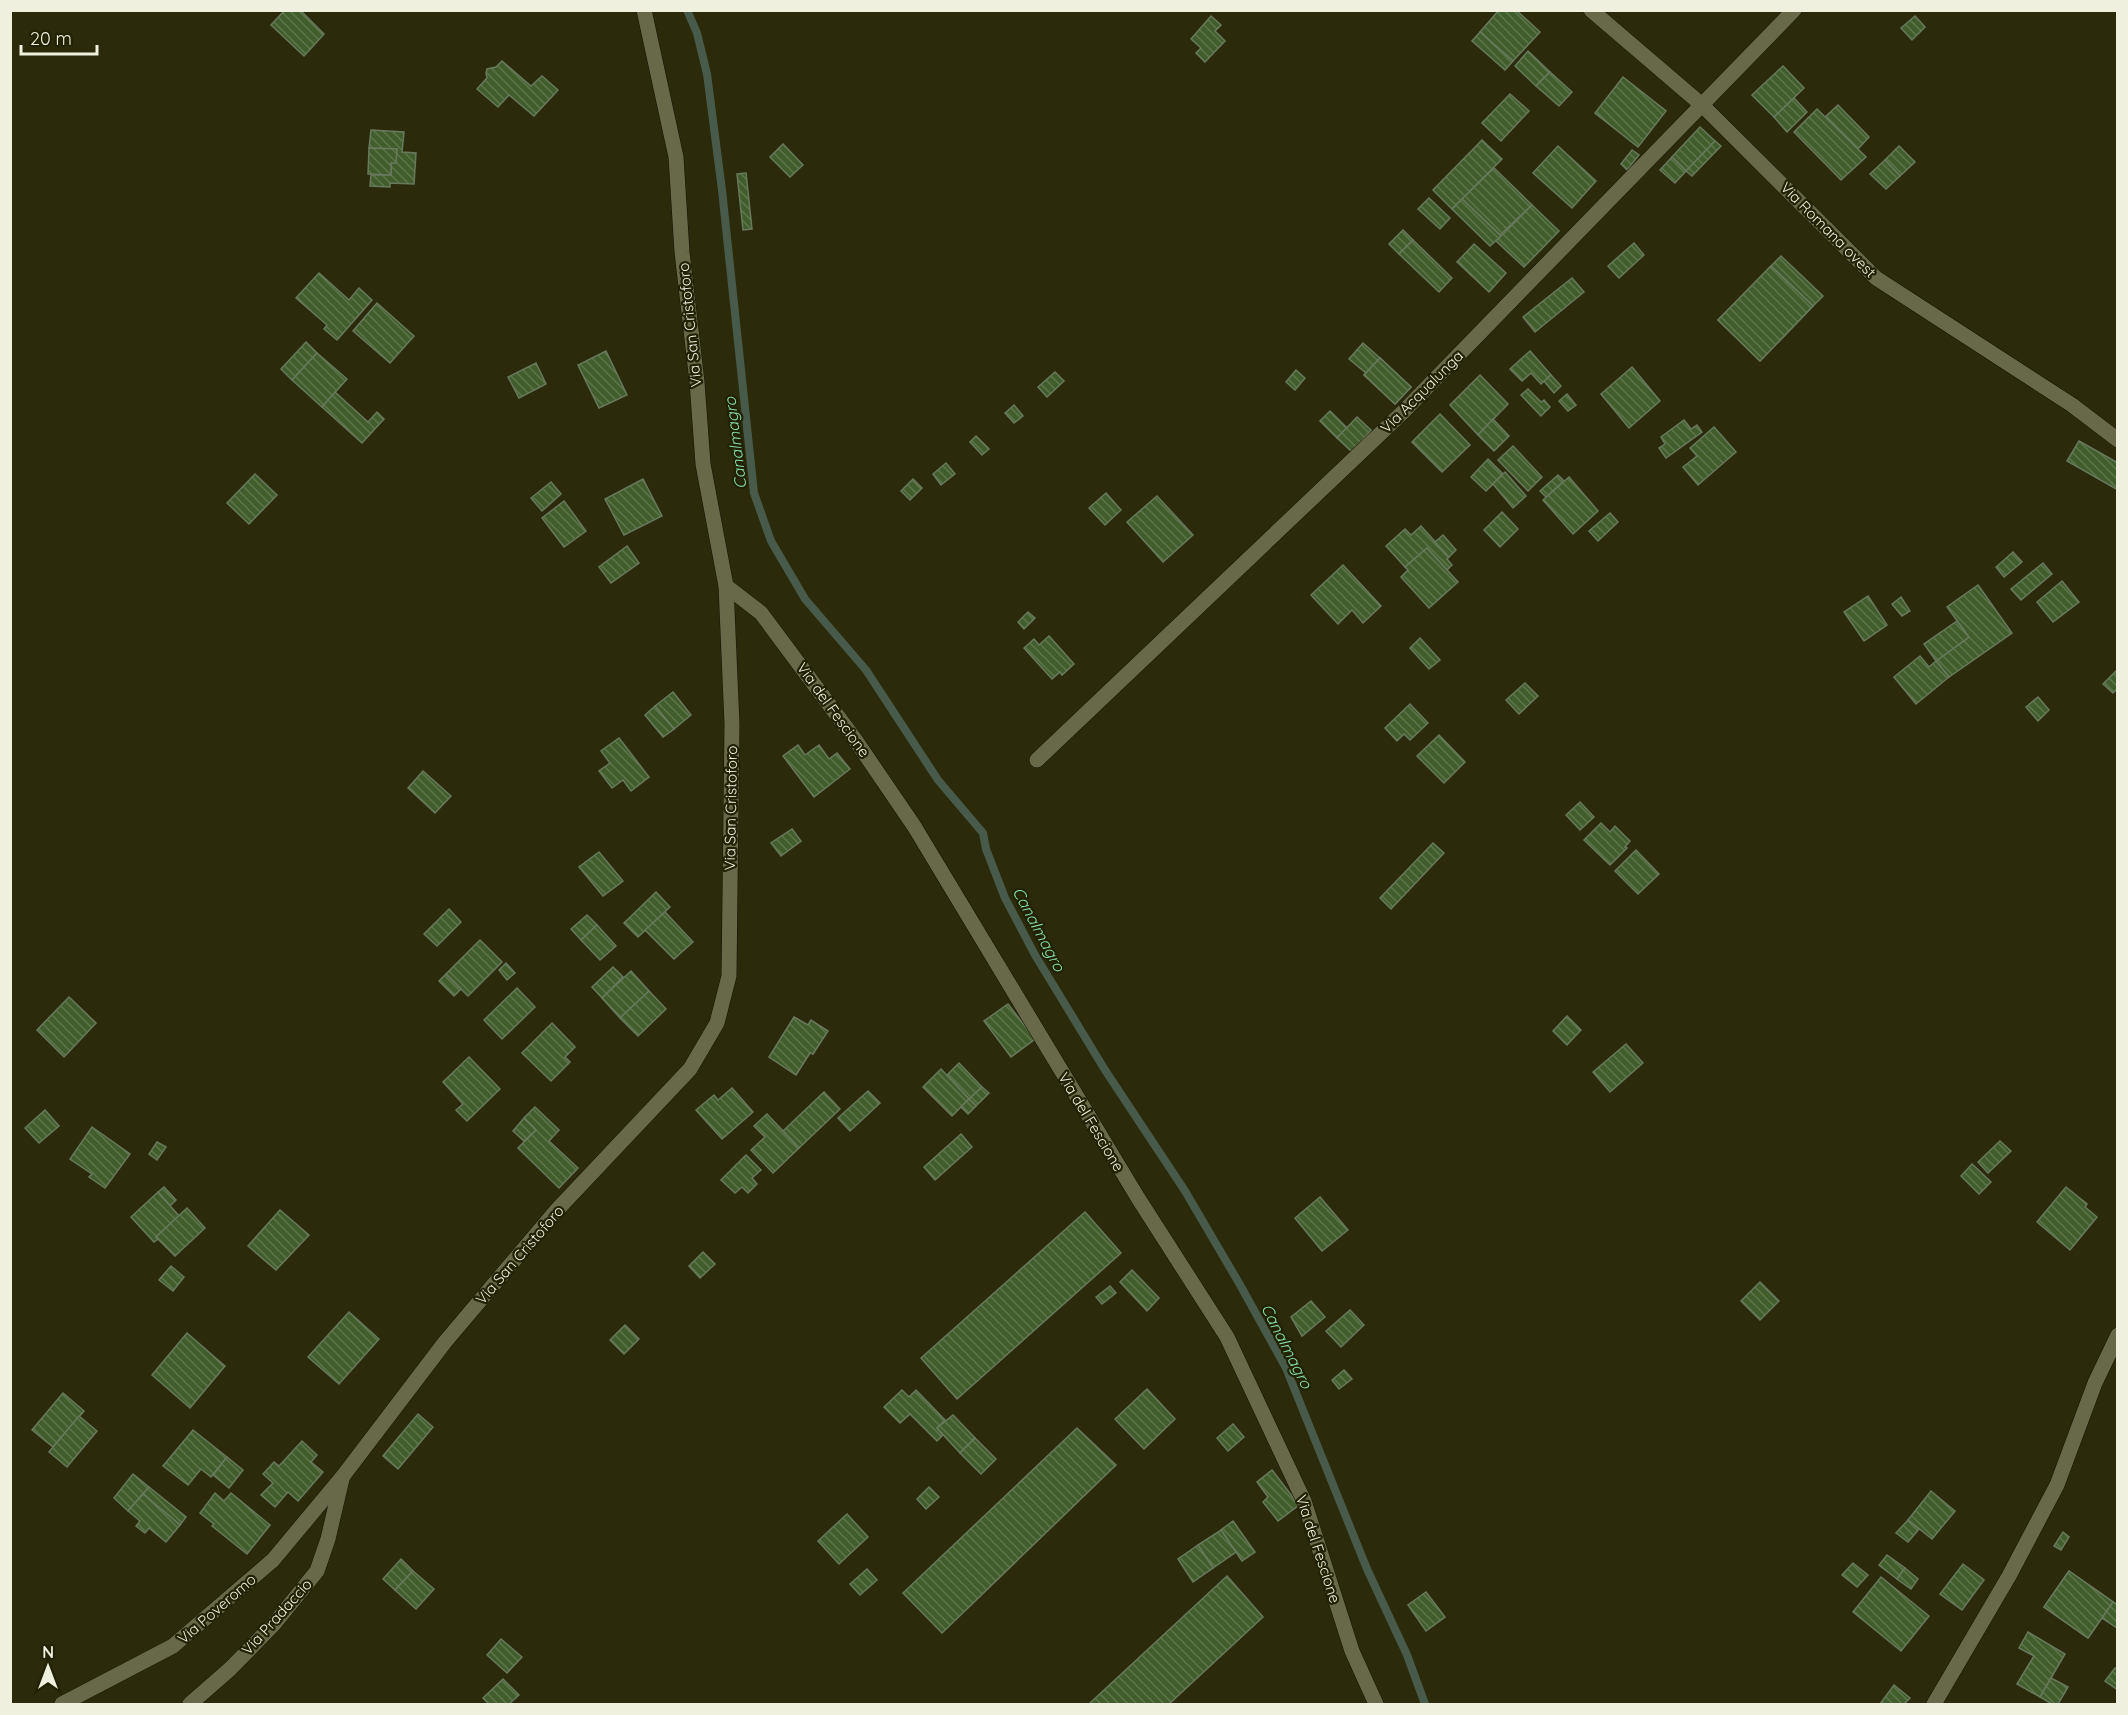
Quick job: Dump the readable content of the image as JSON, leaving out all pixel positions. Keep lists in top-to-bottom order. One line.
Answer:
{"streets":{"street":["Via Romana ovest","Via San Cristoforo","Via Acqualunga","Via del Fescione","Via Poveromo","Via Pradaccio"]},"crossings":[["Via Romana ovest","Via Acqualunga"],["Via San Cristoforo","Via del Fescione"],["Via San Cristoforo","Via Poveromo"],["Via San Cristoforo","Via Pradaccio"],["Via Poveromo","Via Pradaccio"]],"water":["Canalmagro"],"scale_bar":"20 m","north":"top"}
